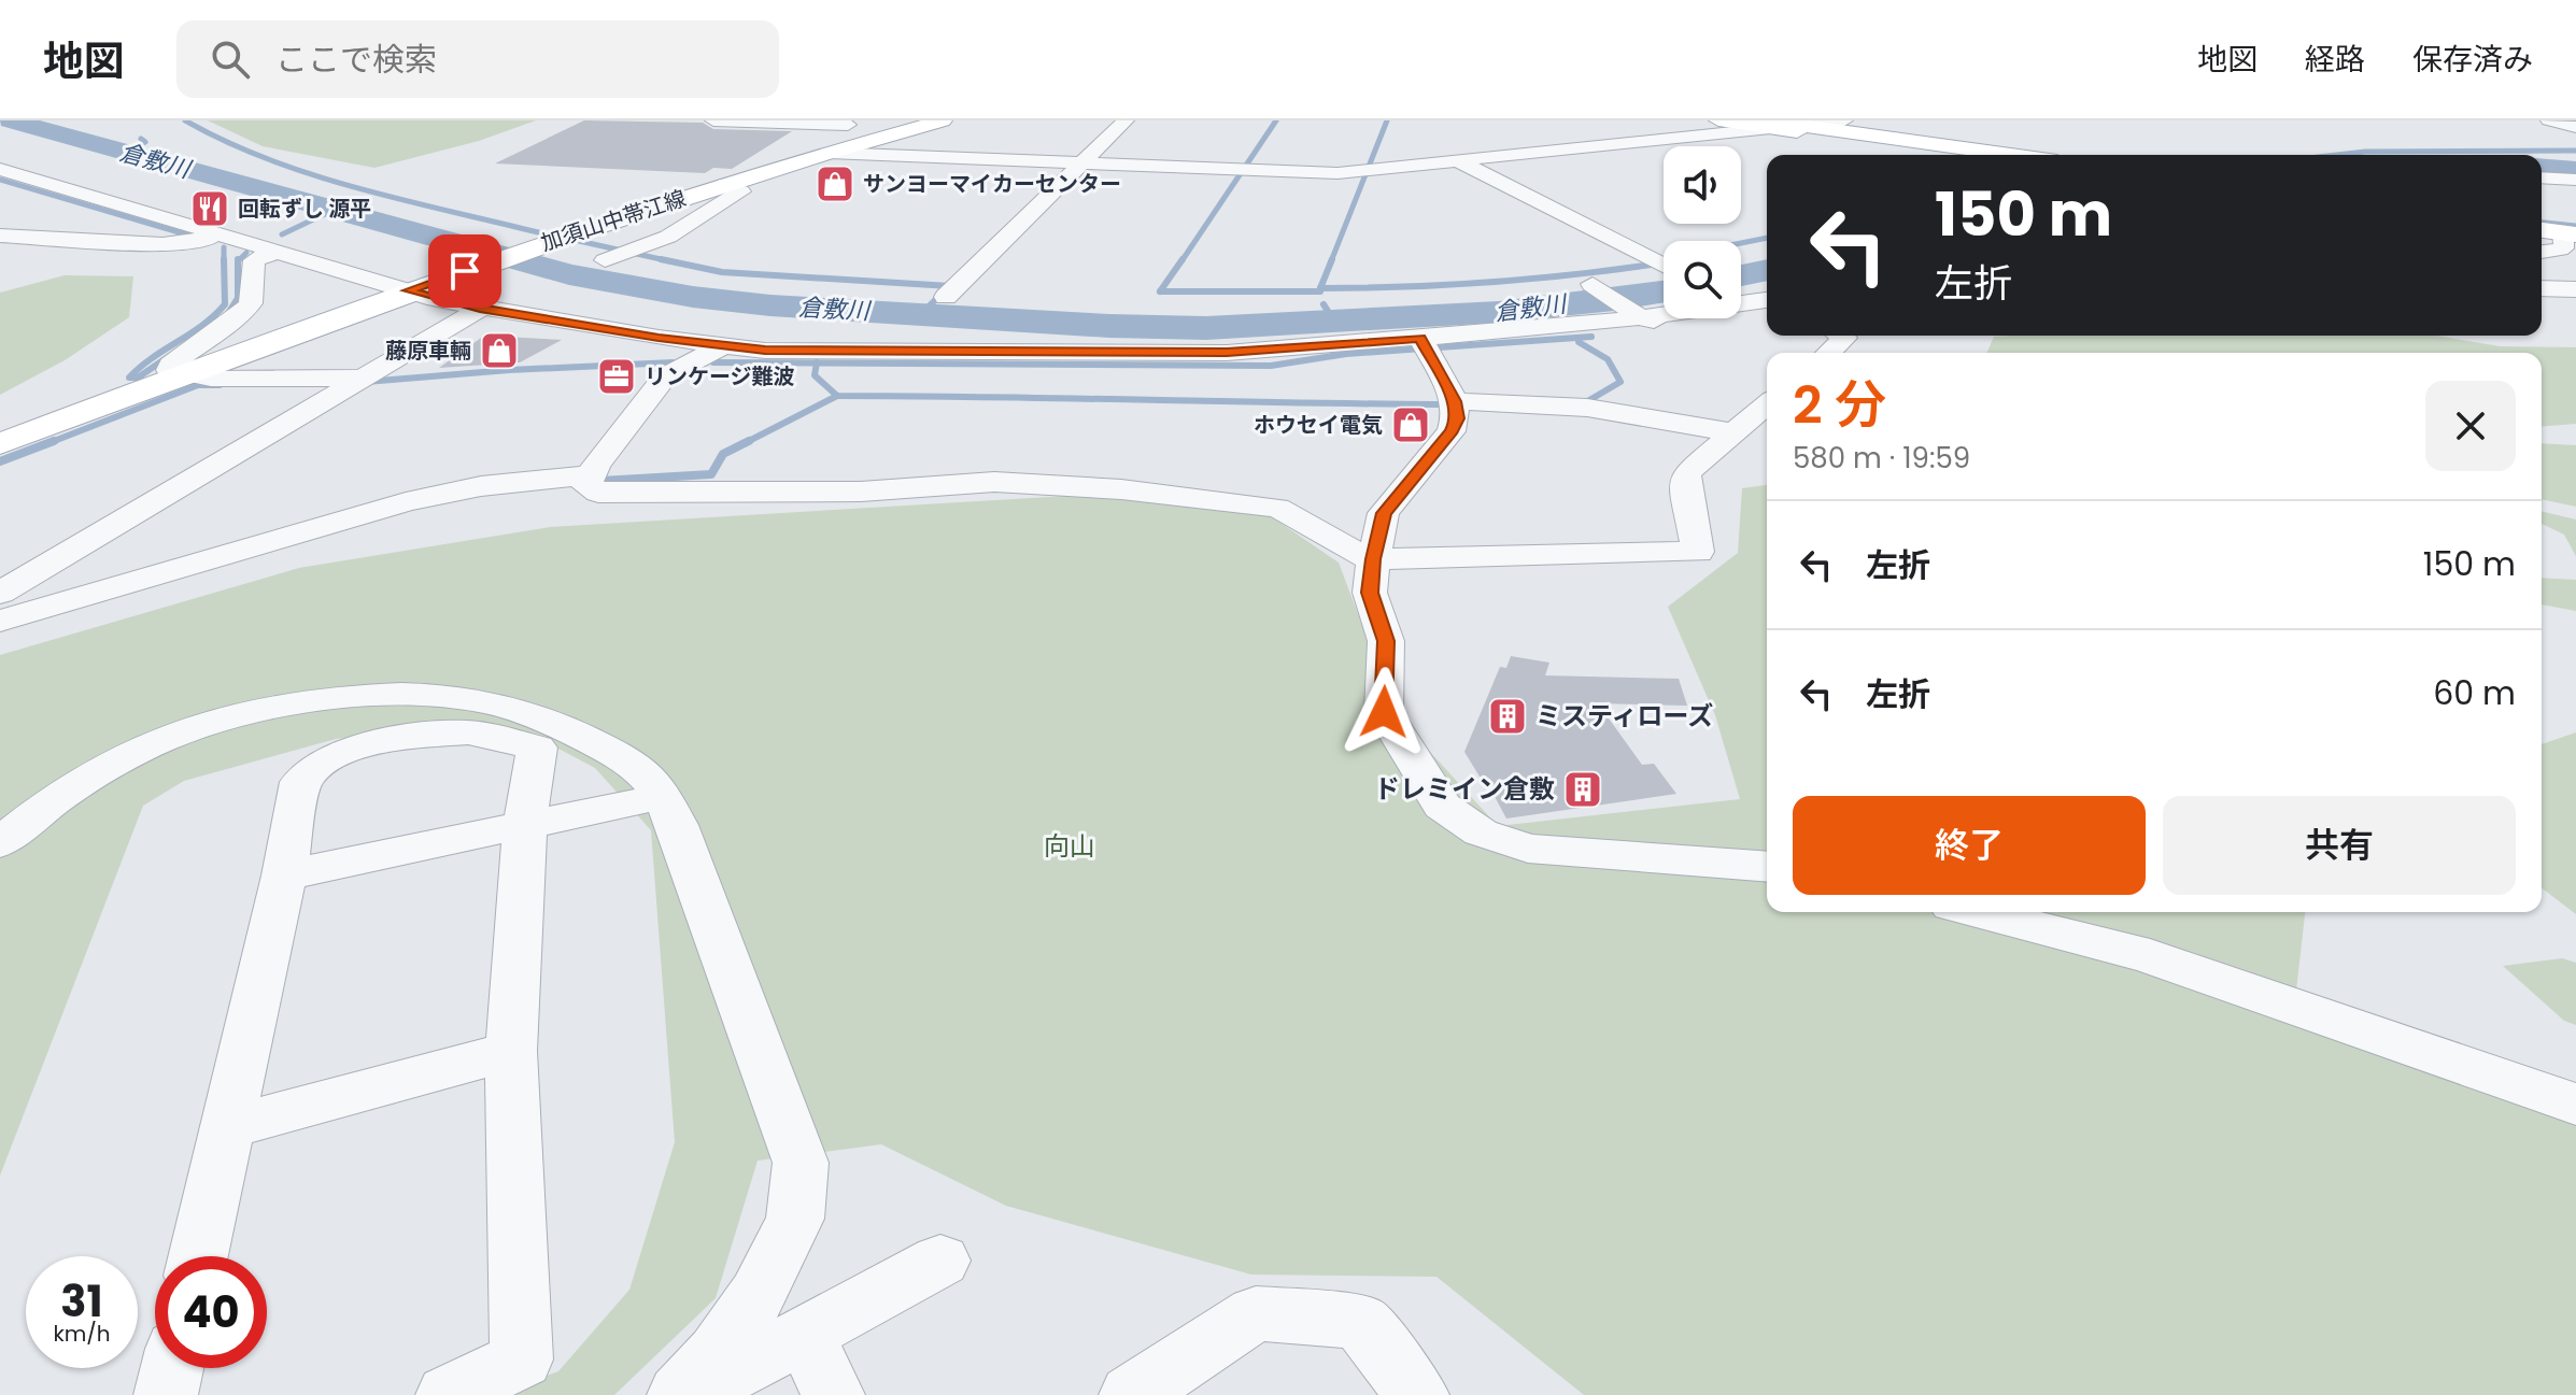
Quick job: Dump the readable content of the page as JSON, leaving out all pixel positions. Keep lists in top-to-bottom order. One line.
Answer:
{"streets":{"main road":["加須山中帯江線"]},"water":["倉敷川"],"parks":["向山"],"places":{"shop":["サンヨーマイカーセンター","藤原車輛","ホウセイ電気"],"restaurant":["回転ずし 源平"],"office":["リンケージ難波"],"building":["ミスティローズ","ドレミイン倉敷"]},"page":{"header":"地図","search":"ここで検索","nav":["地図","経路","保存済み"],"turn":["150 m","左折"],"heading":["2 分","580 m · 19:59"],"list":[{"name":"左折","value":"150 m"},{"name":"左折","value":"60 m"}],"buttons":["終了","共有"],"speed":"31 km/h","limit":"40"}}
